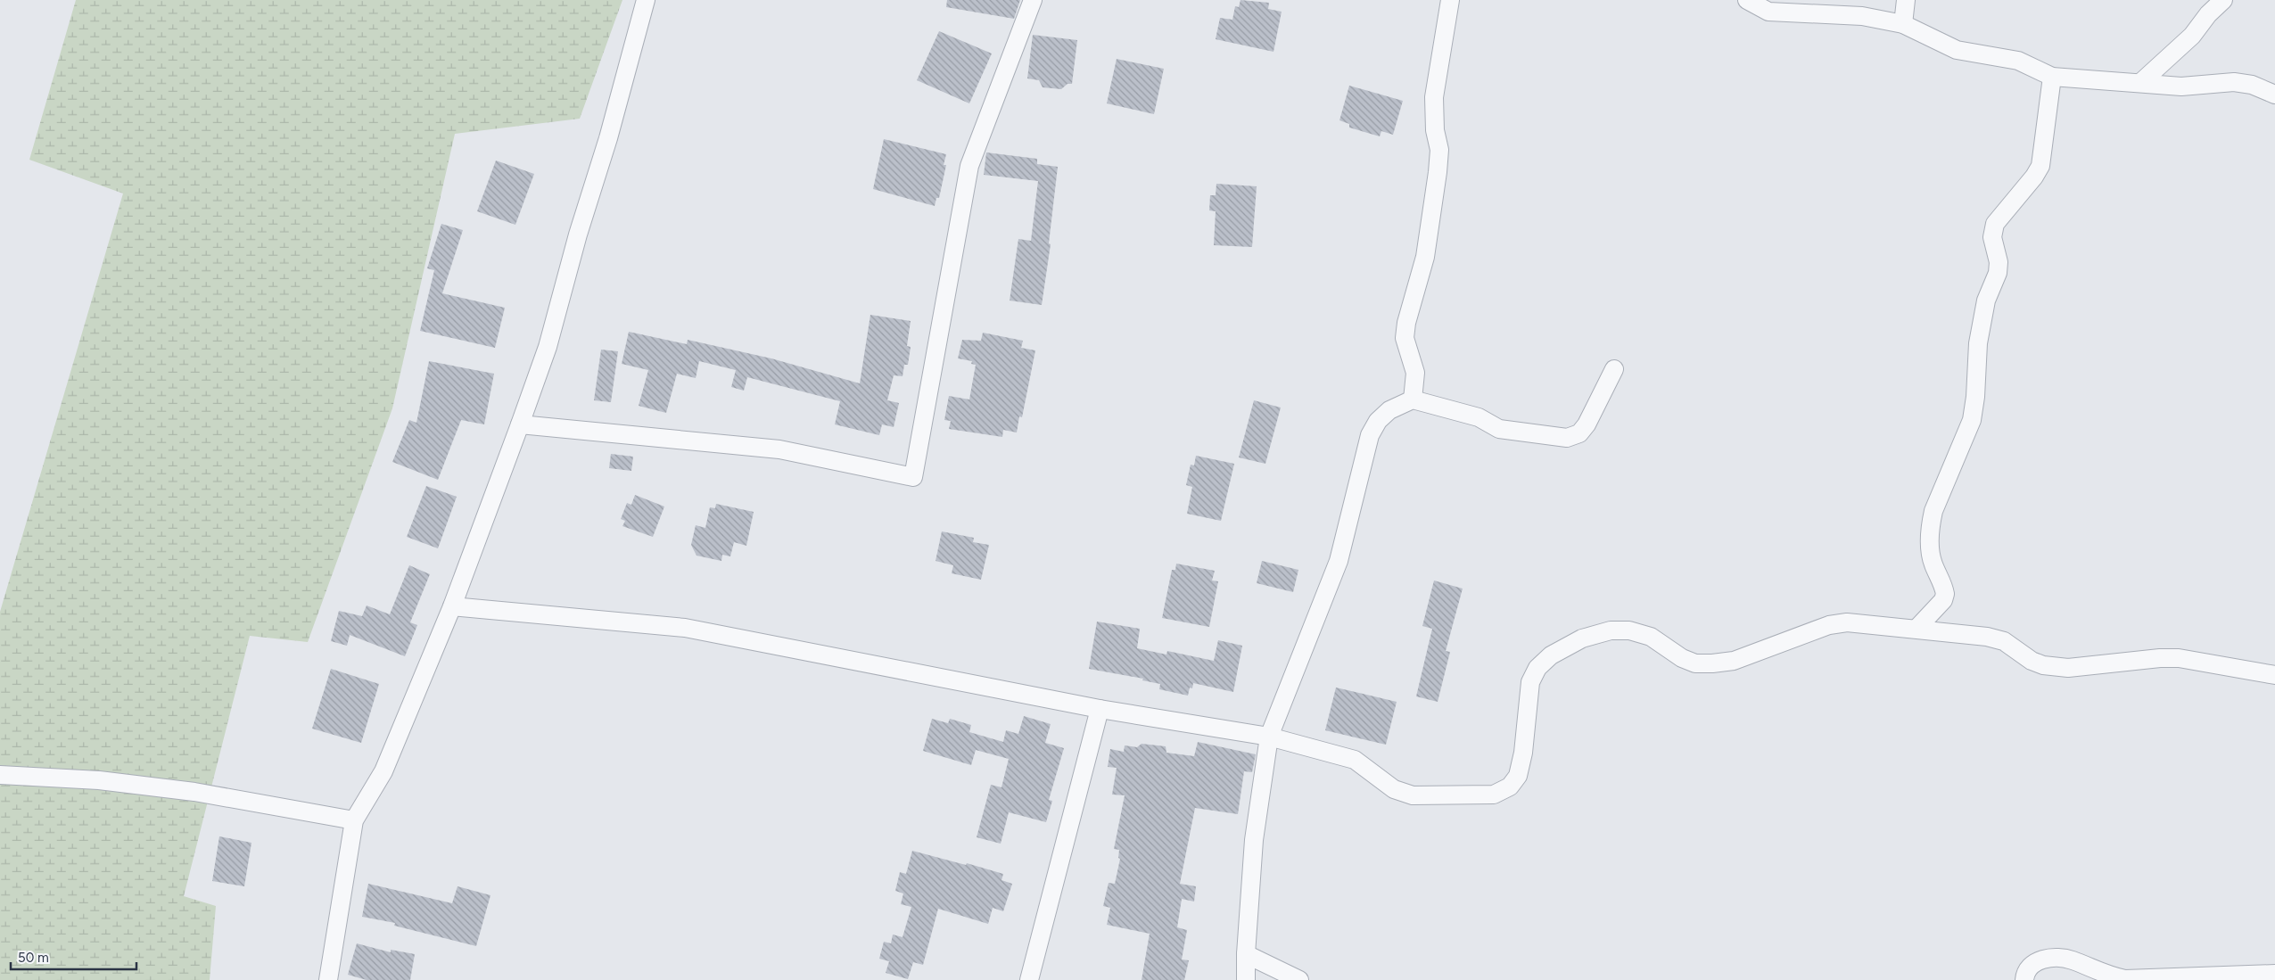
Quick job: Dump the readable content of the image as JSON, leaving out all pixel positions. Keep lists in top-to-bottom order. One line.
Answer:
{"scale_bar":"50 m"}
